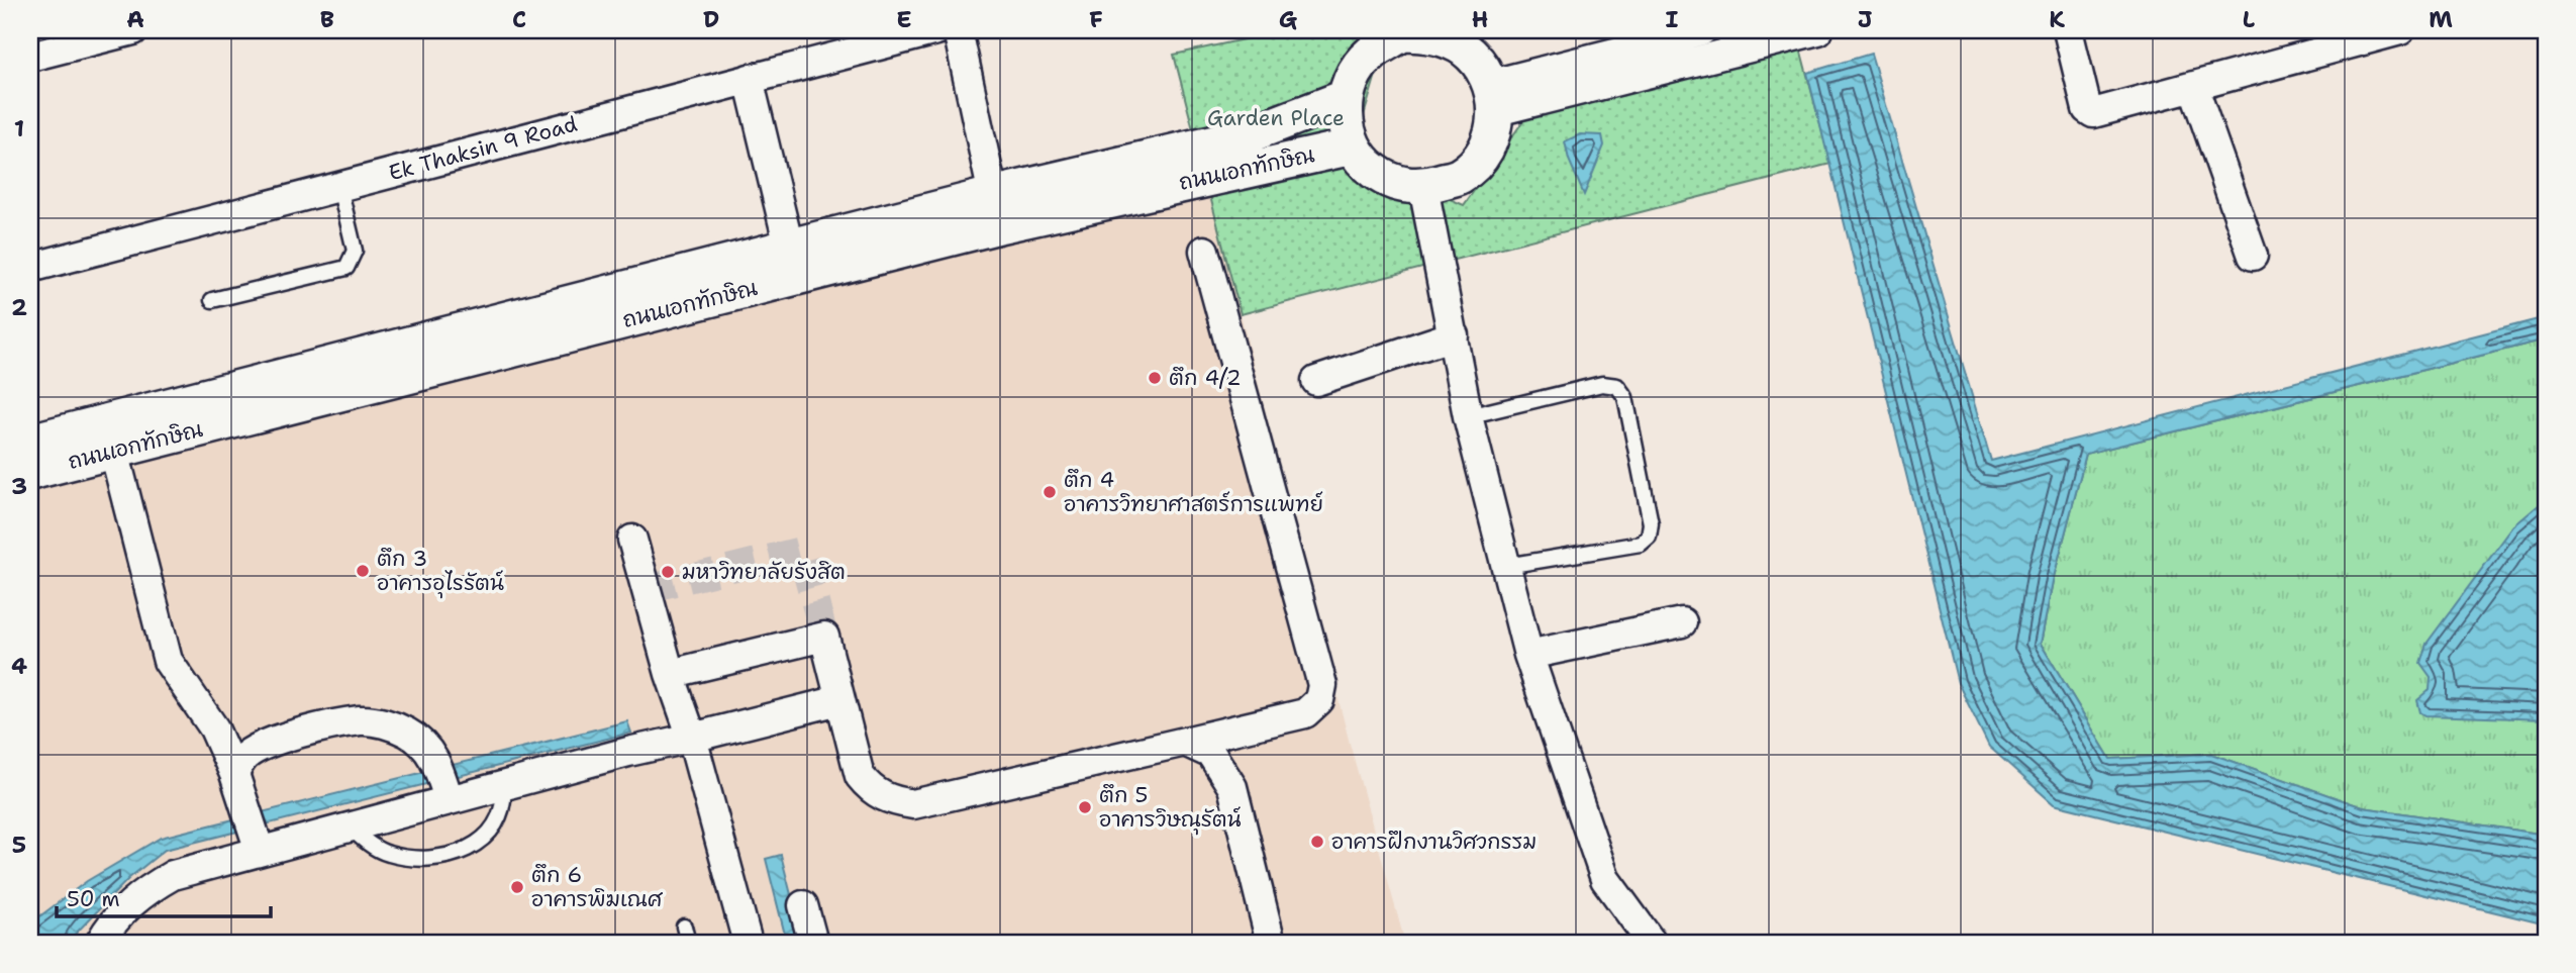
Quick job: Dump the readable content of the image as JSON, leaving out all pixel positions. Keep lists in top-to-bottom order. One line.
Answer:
{"streets":{"street":["Ek Thaksin 9 Road","ถนนเอกทักษิณ"]},"parks":["Garden Place"],"places":["ตึก 4/2","ตึก 4 อาคารวิทยาศาสตร์การแพทย์","ตึก 3 อาคารอุไรรัตน์","มหาวิทยาลัยรังสิต","ตึก 5 อาคารวิษณุรัตน์","อาคารฝึกงานวิศวกรรม","ตึก 6 อาคารพิฆเณศ"],"scale_bar":"50 m","grid":{"columns":["A","B","C","D","E","F","G","H","I","J","K","L","M"],"rows":["1","2","3","4","5"]}}
